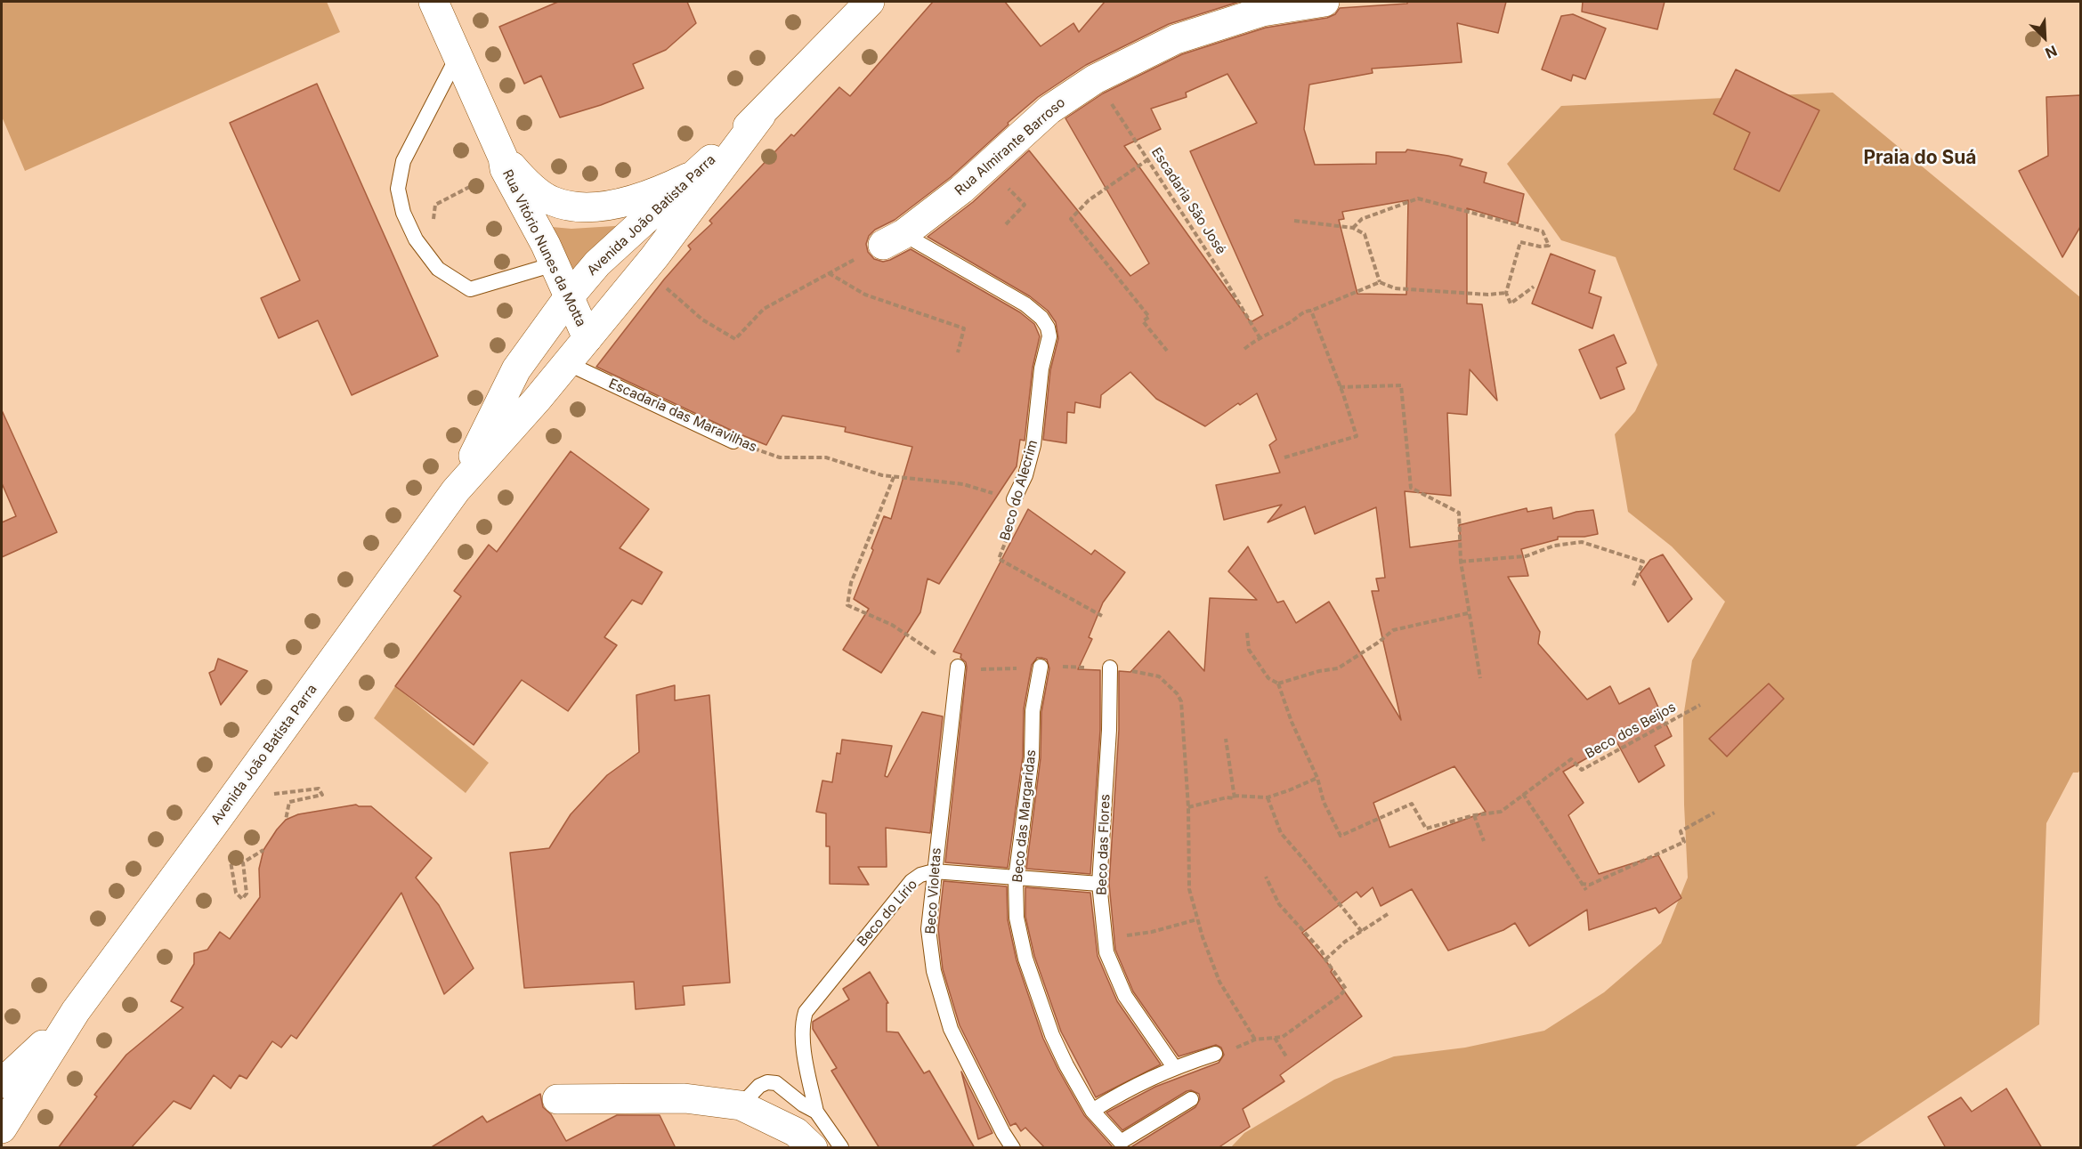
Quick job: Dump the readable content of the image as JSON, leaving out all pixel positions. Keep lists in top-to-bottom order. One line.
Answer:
{"streets":{"main road":["Rua Almirante Barroso","Avenida João Batista Parra","Rua Vitório Nunes da Motta"],"lane":["Escadaria das Maravilhas","Beco do Alecrim","Beco das Margaridas","Beco das Flores","Beco Violetas","Beco do Lírio"],"path":["Escadaria São José","Beco dos Beijos"]},"crossings":[["Rua Almirante Barroso","Escadaria São José"],["Rua Almirante Barroso","Beco do Alecrim"],["Avenida João Batista Parra","Rua Vitório Nunes da Motta"],["Avenida João Batista Parra","Escadaria das Maravilhas"],["Escadaria das Maravilhas","Beco do Alecrim"],["Beco Violetas","Beco do Lírio"]],"districts":["Praia do Suá"],"north":"bottom right"}
